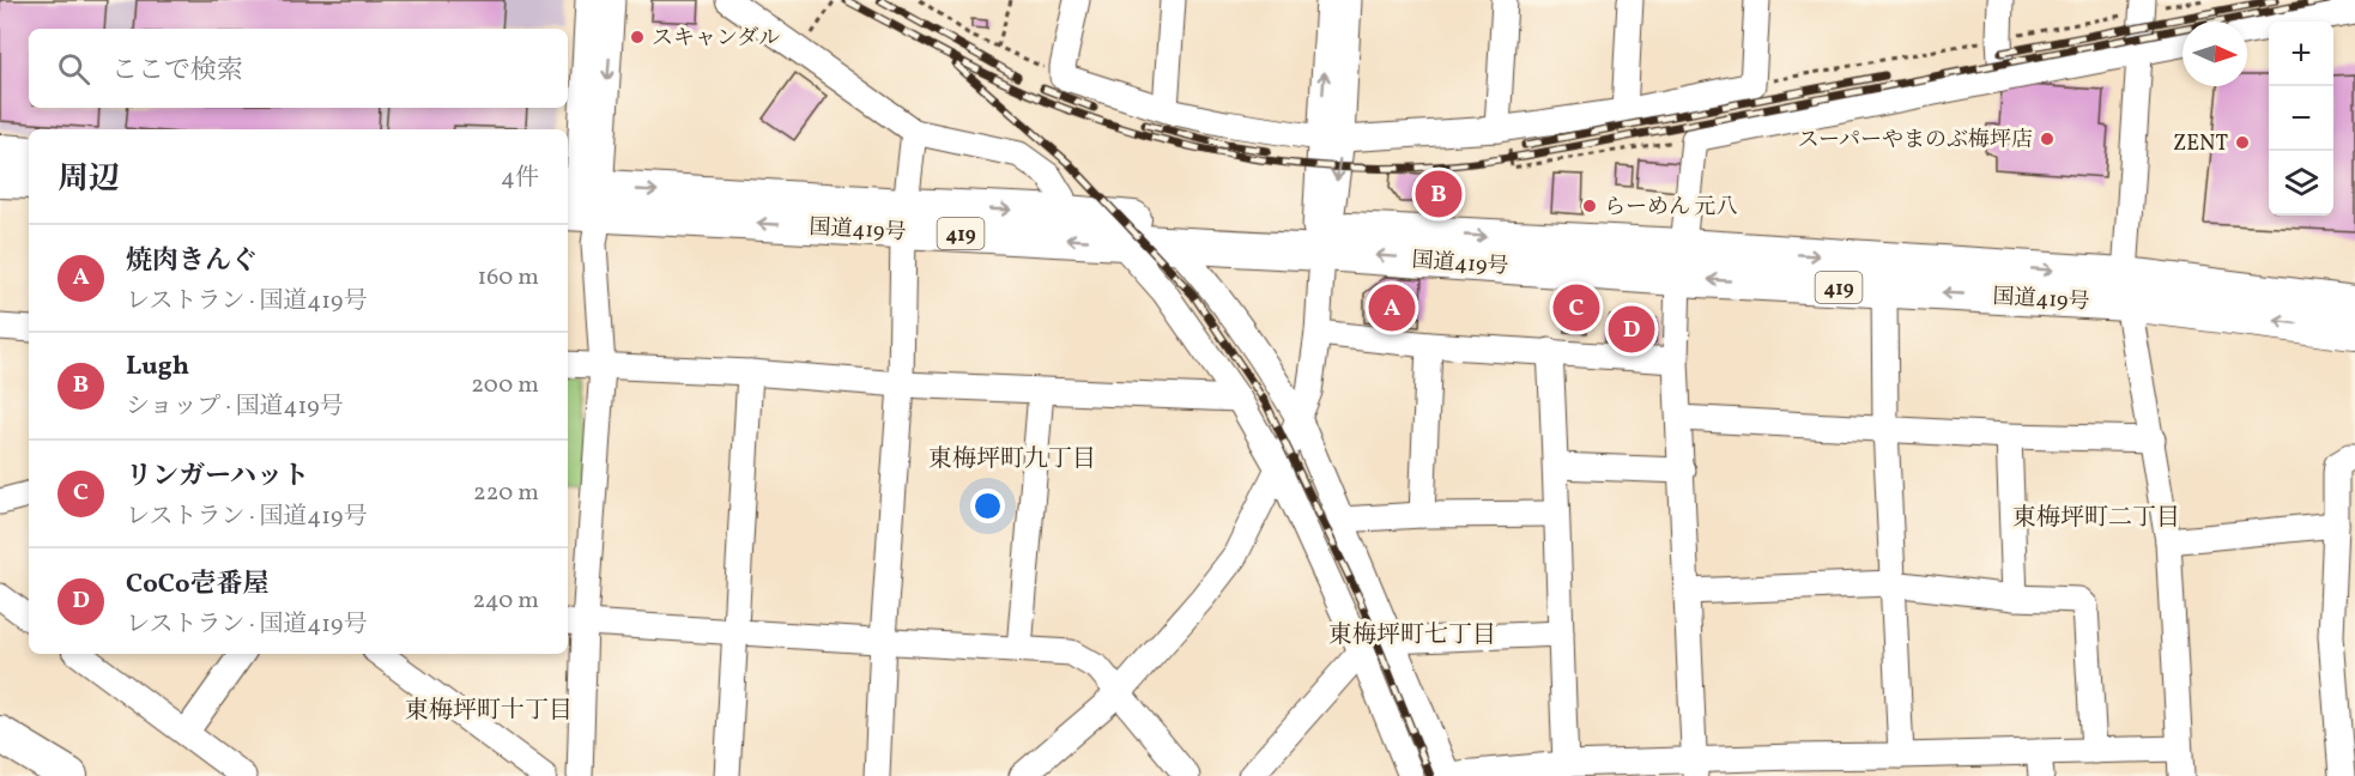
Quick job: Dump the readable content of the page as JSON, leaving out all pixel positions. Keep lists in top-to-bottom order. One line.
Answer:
{"streets":{"highway":["国道419号","419"]},"districts":["東梅坪町九丁目","東梅坪町二丁目","東梅坪町七丁目","東梅坪町十丁目"],"places":["スキャンダル","スーパーやまのぶ梅坪店","ZENT","らーめん 元八"],"north":"right","page":{"map_buttons":["+","−"],"search":"ここで検索","heading":["周辺","4件"],"pins":["B","A","C","D"],"list":[{"mark":"A","name":"焼肉きんぐ","note":"レストラン · 国道419号","value":"160 m"},{"mark":"B","name":"Lugh","note":"ショップ · 国道419号","value":"200 m"},{"mark":"C","name":"リンガーハット","note":"レストラン · 国道419号","value":"220 m"},{"mark":"D","name":"CoCo壱番屋","note":"レストラン · 国道419号","value":"240 m"}]}}
